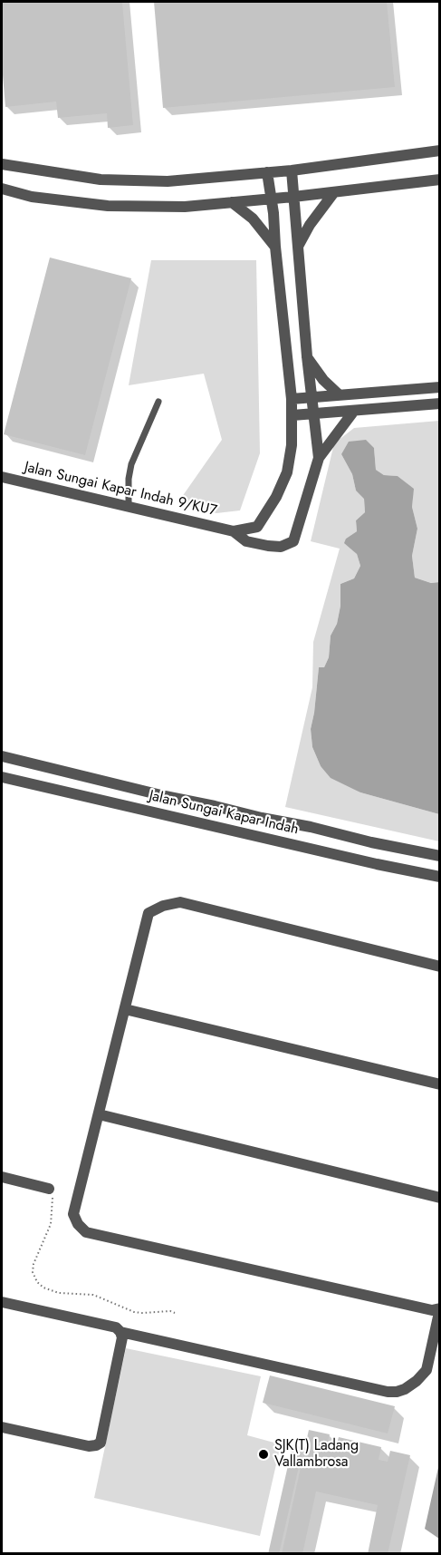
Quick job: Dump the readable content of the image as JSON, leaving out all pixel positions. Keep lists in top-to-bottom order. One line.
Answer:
{"streets":{"street":["Jalan Sungai Kapar Indah 9/KU7","Jalan Sungai Kapar Indah"]},"places":["SJK(T) Ladang Vallambrosa"]}
